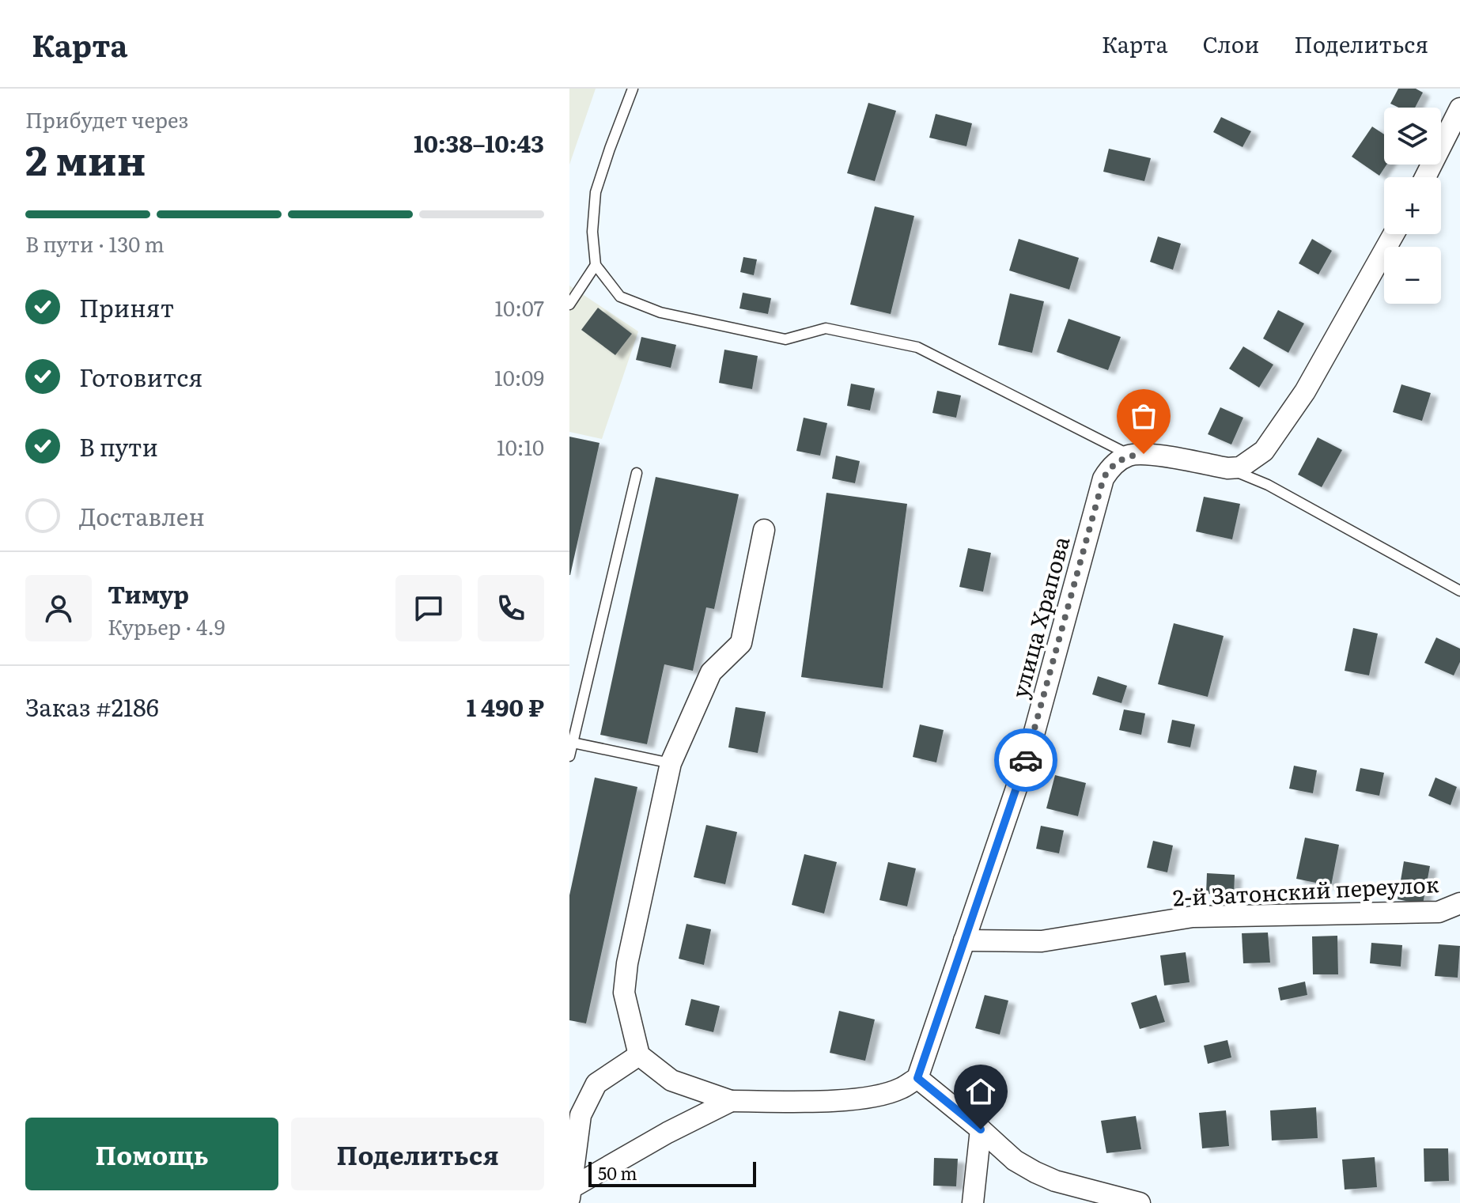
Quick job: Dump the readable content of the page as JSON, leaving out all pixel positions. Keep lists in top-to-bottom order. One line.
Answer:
{"streets":{"street":["улица Храпова","2-й Затонский переулок"]},"crossings":[["улица Храпова","2-й Затонский переулок"]],"scale_bar":"50 m","page":{"header":"Карта","nav":["Карта","Слои","Поделиться"],"heading":["2 мин","Прибудет через","10:38–10:43"],"panel":["Тимур","Курьер · 4.9","Заказ #2186","1 490 ₽"],"map_buttons":["+","−"],"bar":"В пути · 130 m","list":[["Принят","10:07"],["Готовится","10:09"],["В пути","10:10"],"Доставлен"],"buttons":["Помощь","Поделиться"],"scale":"50 m"}}
